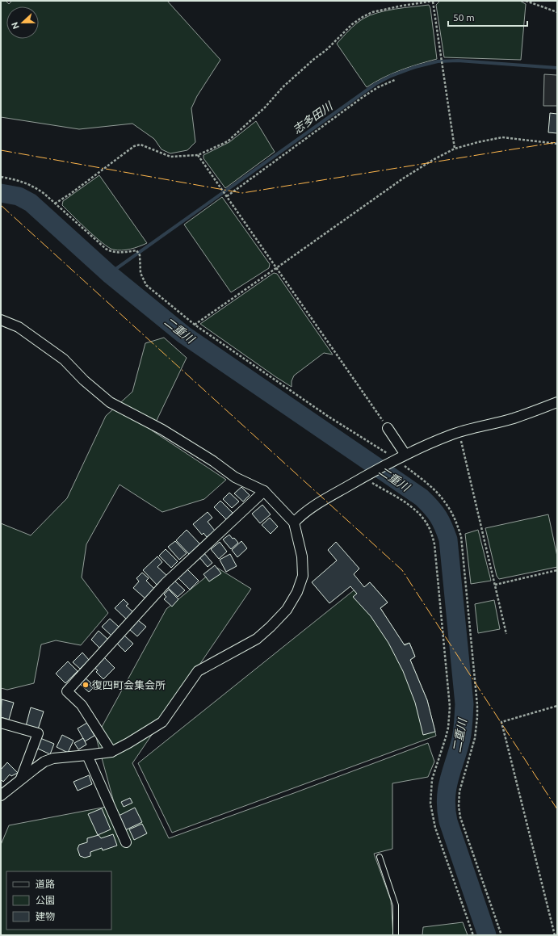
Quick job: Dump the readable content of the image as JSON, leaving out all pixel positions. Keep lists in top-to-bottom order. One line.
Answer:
{"water":["志多田川","二重川"],"places":["復四町会集会所"],"legend":["道路","公園","建物"],"scale_bar":"50 m","north":"left"}
